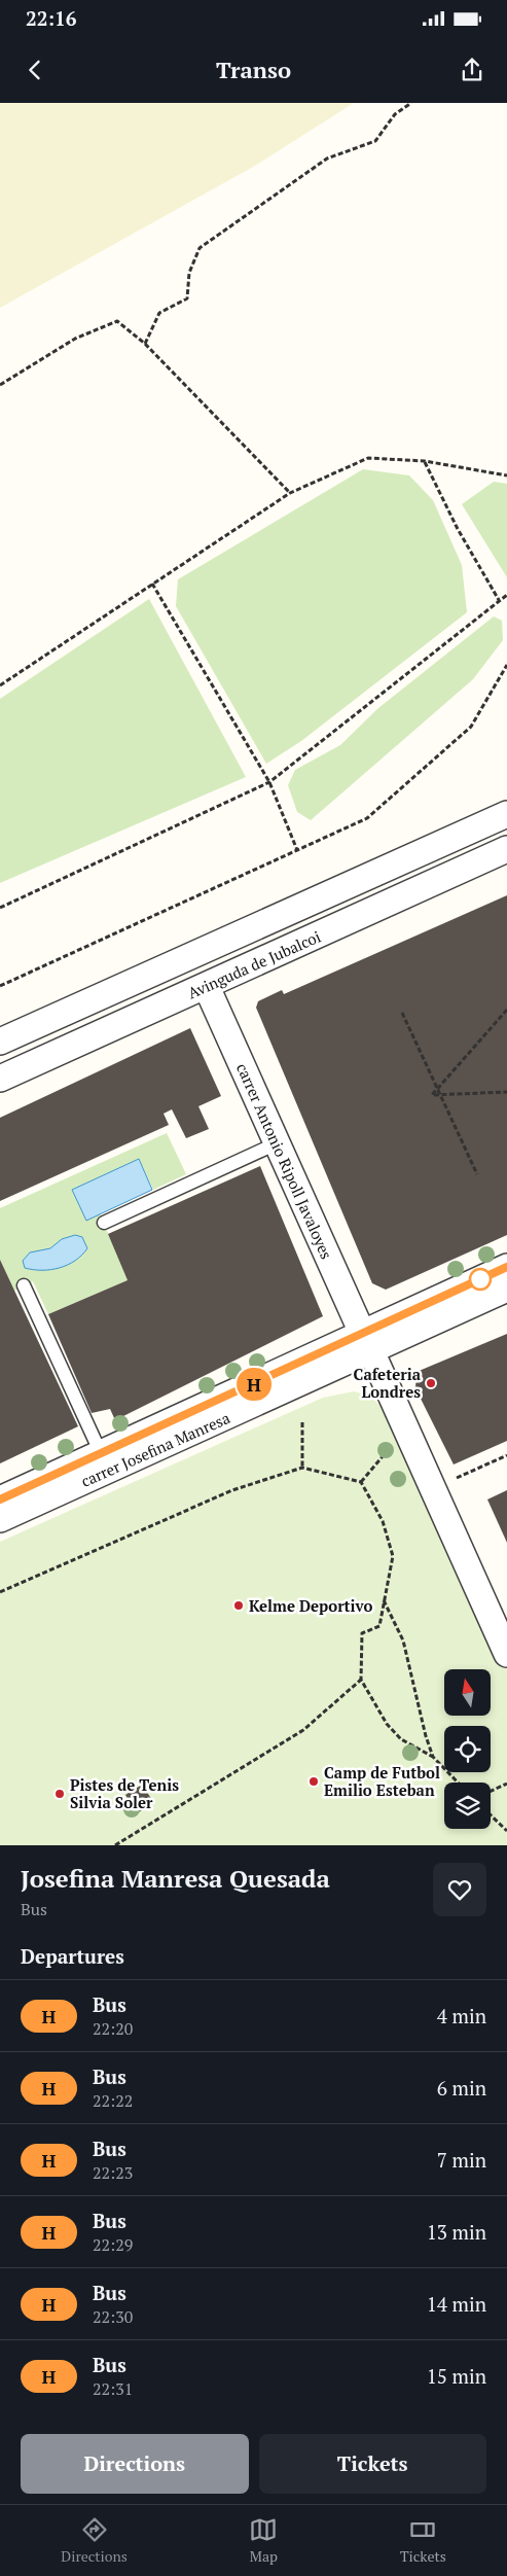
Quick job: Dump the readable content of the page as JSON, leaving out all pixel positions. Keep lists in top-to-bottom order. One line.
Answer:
{"streets":{"street":["Avinguda de Jubalcoi","carrer Antonio Ripoll Javaloyes","carrer Josefina Manresa"]},"crossings":[["Avinguda de Jubalcoi","carrer Antonio Ripoll Javaloyes"],["carrer Antonio Ripoll Javaloyes","carrer Josefina Manresa"]],"places":["Cafeteria Londres","Kelme Deportivo","Camp de Futbol Emilio Esteban","Pistes de Tenis Silvia Soler"],"lines":["bus line H"],"north":"top","page":{"status":"22:16","header":"Transo","on_map":"H","heading":[["Josefina Manresa Quesada","Bus"],"Departures"],"list":[{"mark":"H","name":"Bus","note":"22:20","value":"4 min"},{"mark":"H","name":"Bus","note":"22:22","value":"6 min"},{"mark":"H","name":"Bus","note":"22:23","value":"7 min"},{"mark":"H","name":"Bus","note":"22:29","value":"13 min"},{"mark":"H","name":"Bus","note":"22:30","value":"14 min"},{"mark":"H","name":"Bus","note":"22:31","value":"15 min"}],"buttons":["Directions","Tickets"],"tabs":["Directions","Map","Tickets"]}}
